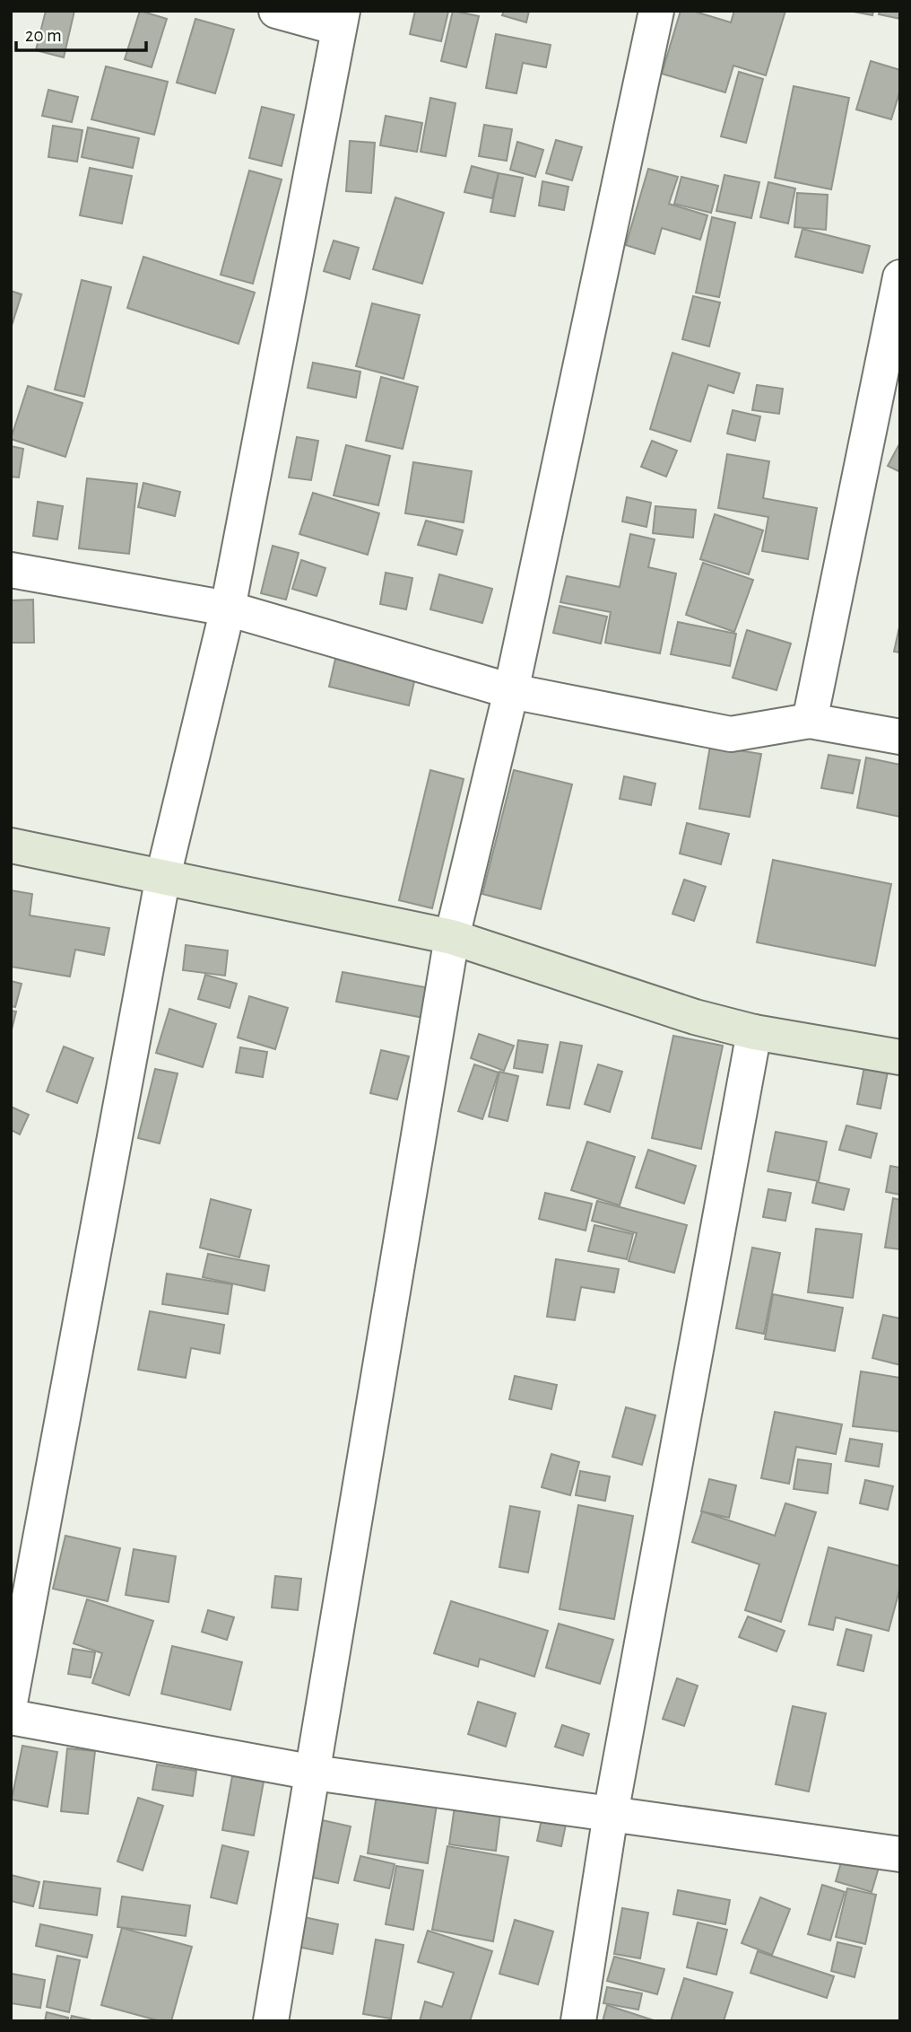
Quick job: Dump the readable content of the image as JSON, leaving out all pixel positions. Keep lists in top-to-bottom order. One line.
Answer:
{"scale_bar":"20 m"}
